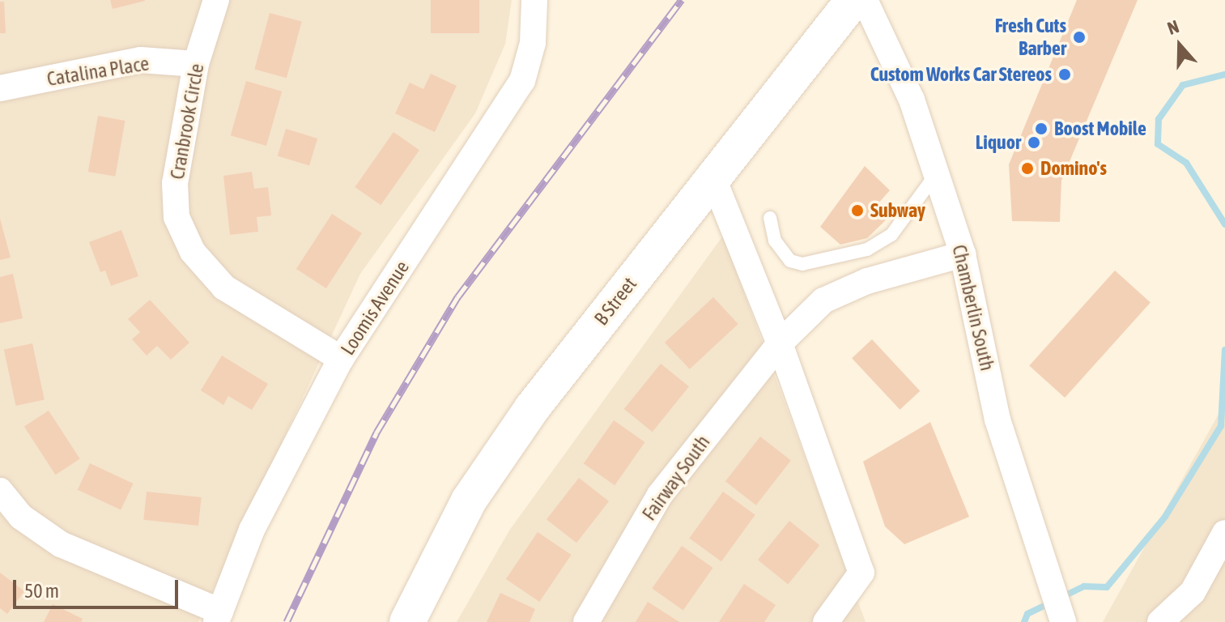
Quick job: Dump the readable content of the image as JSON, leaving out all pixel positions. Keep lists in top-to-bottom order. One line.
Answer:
{"streets":{"main road":["B Street"],"street":["Catalina Place","Cranbrook Circle","Loomis Avenue","Chamberlin South","Fairway South"]},"crossings":[["Catalina Place","Cranbrook Circle"],["Cranbrook Circle","Loomis Avenue"],["Chamberlin South","Fairway South"]],"places":["Fresh Cuts Barber","Custom Works Car Stereos","Boost Mobile","Liquor","Domino's","Subway"],"scale_bar":"50 m","north":"top"}
